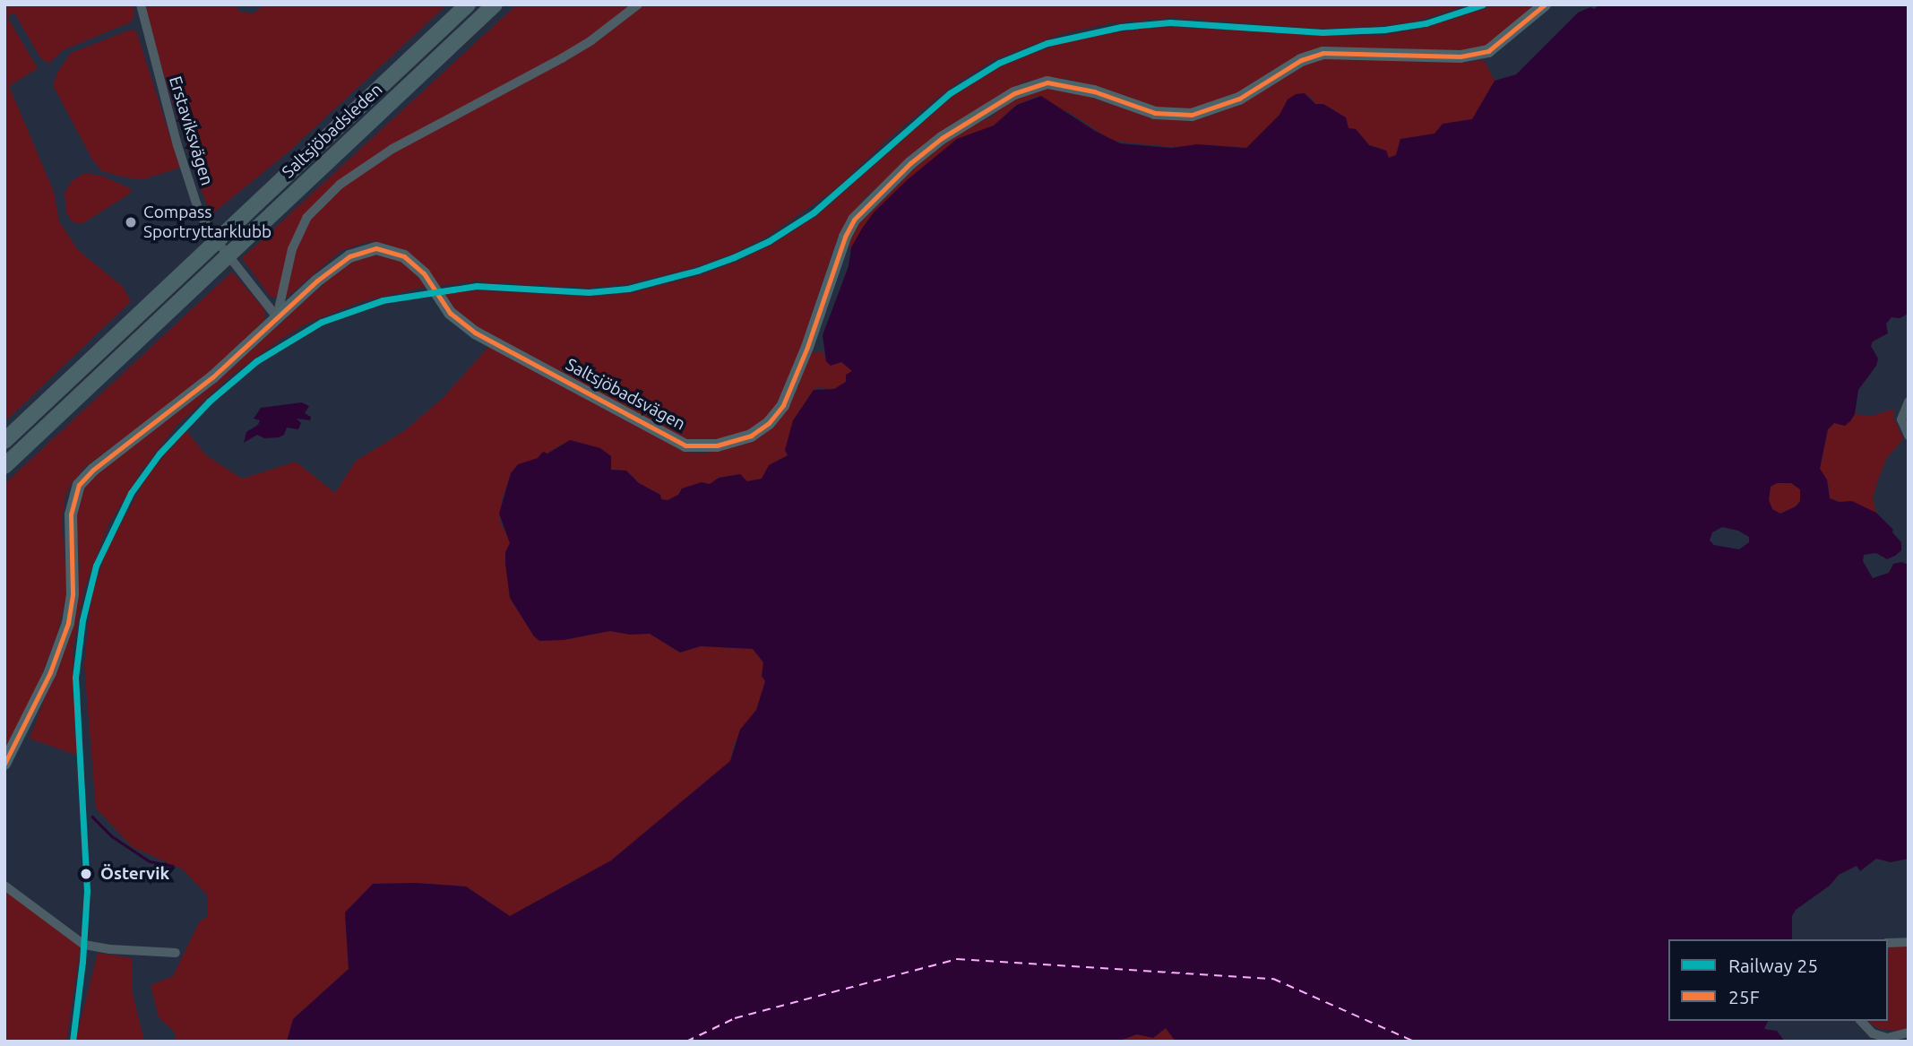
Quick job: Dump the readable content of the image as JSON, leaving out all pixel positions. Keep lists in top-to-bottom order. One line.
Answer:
{"streets":{"highway":["Saltsjöbadsleden"],"street":["Erstaviksvägen","Saltsjöbadsvägen"]},"crossings":[["Erstaviksvägen","Saltsjöbadsvägen"]],"places":["Compass Sportryttarklubb","Östervik"],"lines":["rail line 25","transit line 25F"],"legend":["Railway 25","25F"]}
